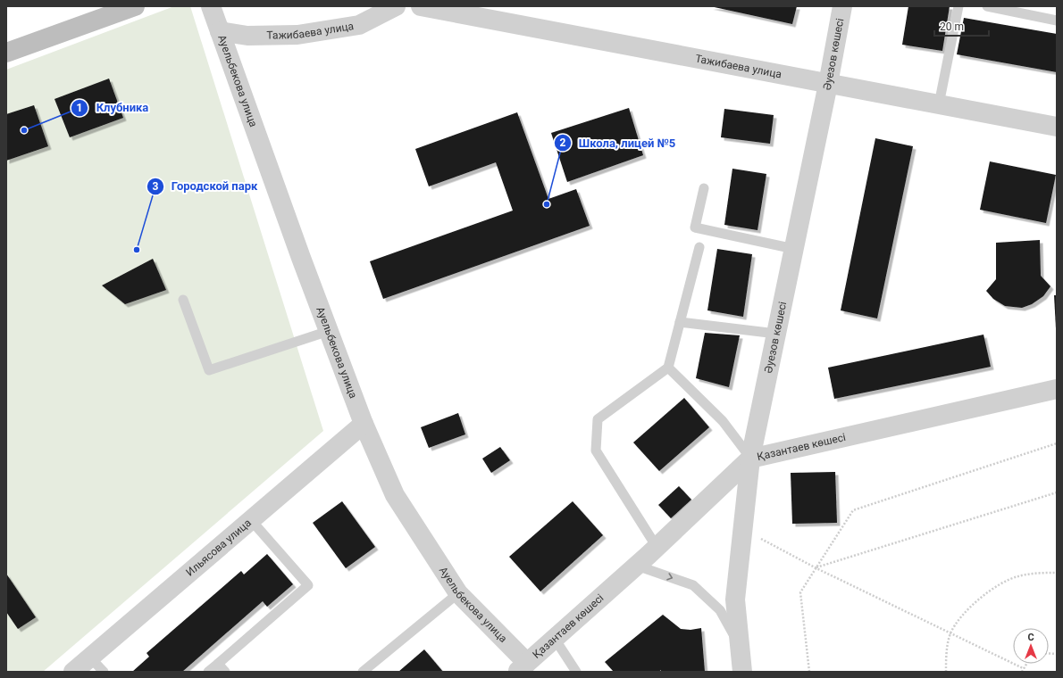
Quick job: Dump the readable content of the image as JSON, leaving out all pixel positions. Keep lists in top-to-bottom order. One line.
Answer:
{"streets":{"street":["Тажибаева улица","Әуезов көшесі","Ауельбекова улица","Қазантаев көшесі","Ильясова улица"]},"crossings":[["Тажибаева улица","Әуезов көшесі"],["Тажибаева улица","Ауельбекова улица"],["Әуезов көшесі","Қазантаев көшесі"],["Ауельбекова улица","Қазантаев көшесі"],["Ауельбекова улица","Ильясова улица"]],"places":["Клубника","Школа, лицей №5","Городской парк"],"scale_bar":"20 m","north":"top"}
